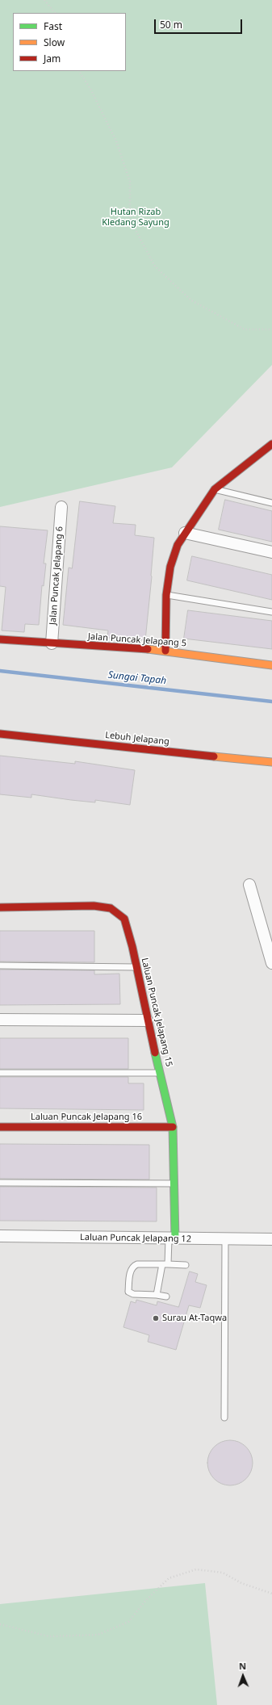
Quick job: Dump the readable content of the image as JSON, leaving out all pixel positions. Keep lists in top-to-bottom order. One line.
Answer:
{"streets":{"street":["Jalan Puncak Jelapang 6","Jalan Puncak Jelapang 5","Lebuh Jelapang","Laluan Puncak Jelapang 15","Laluan Puncak Jelapang 16","Laluan Puncak Jelapang 12"]},"crossings":[["Jalan Puncak Jelapang 6","Jalan Puncak Jelapang 5"],["Laluan Puncak Jelapang 15","Laluan Puncak Jelapang 16"],["Laluan Puncak Jelapang 15","Laluan Puncak Jelapang 12"]],"water":["Sungai Tapah"],"parks":["Hutan Rizab Kledang Sayung"],"places":["Surau At-Taqwa"],"legend":["Fast","Slow","Jam"],"scale_bar":"50 m","north":"top"}
